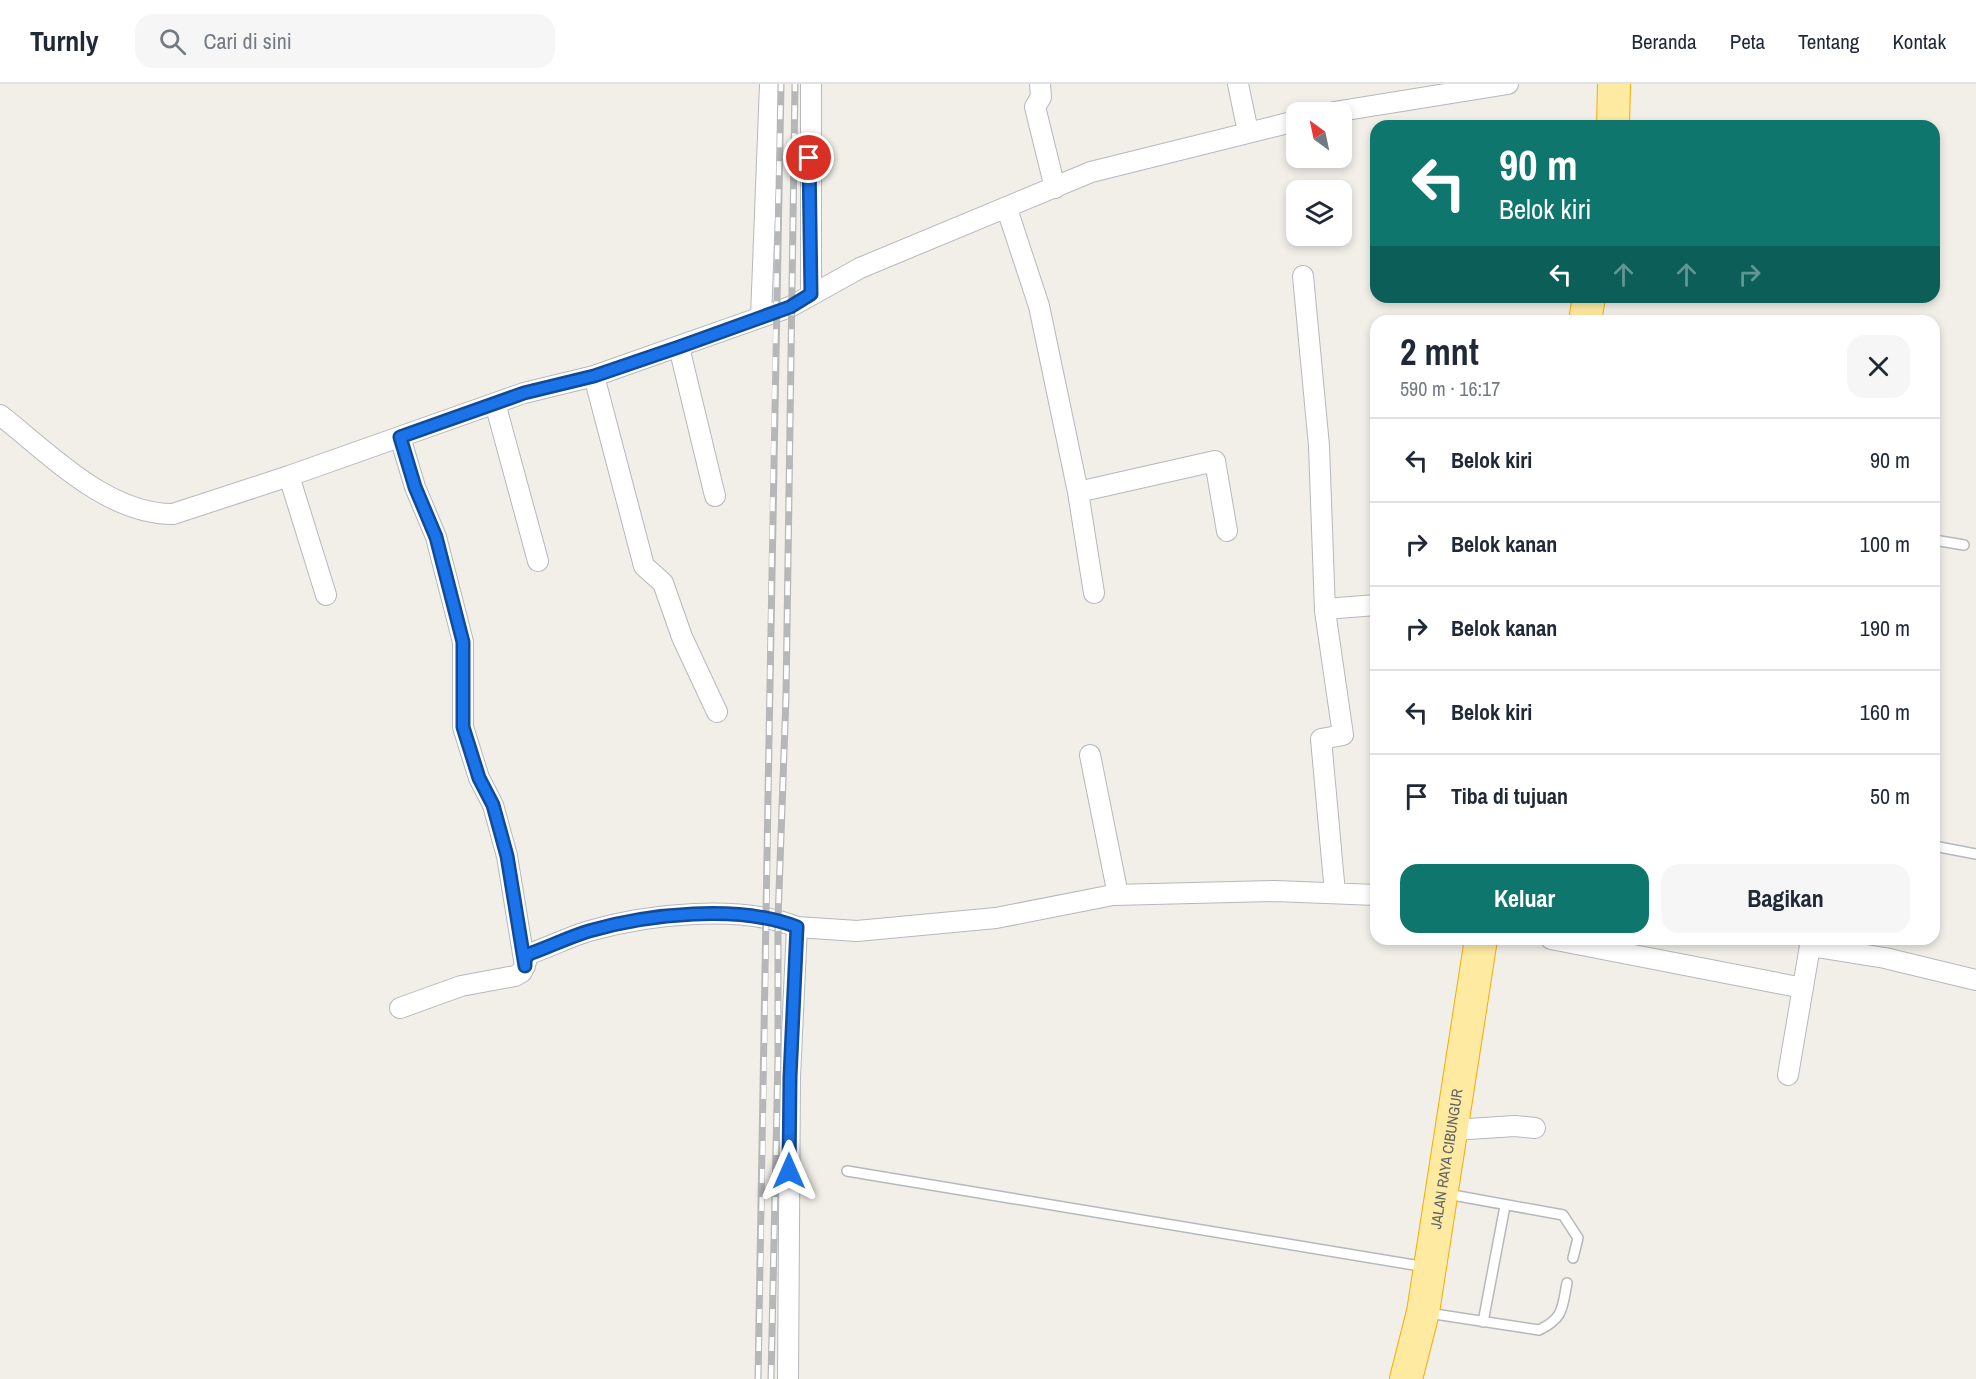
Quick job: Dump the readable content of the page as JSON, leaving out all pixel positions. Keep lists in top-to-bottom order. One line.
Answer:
{"streets":{"highway":["JALAN RAYA CIBUNGUR"]},"north":"top left","page":{"header":"Turnly","search":"Cari di sini","nav":["Beranda","Peta","Tentang","Kontak"],"turn":["90 m","Belok kiri"],"heading":["2 mnt","590 m · 16:17"],"list":[{"name":"Belok kiri","value":"90 m"},{"name":"Belok kanan","value":"100 m"},{"name":"Belok kanan","value":"190 m"},{"name":"Belok kiri","value":"160 m"},{"name":"Tiba di tujuan","value":"50 m"}],"buttons":["Keluar","Bagikan"]}}
